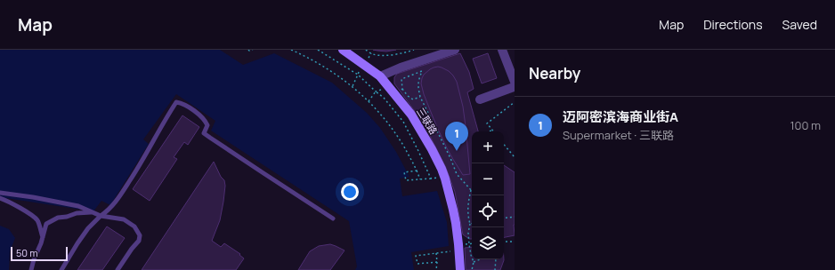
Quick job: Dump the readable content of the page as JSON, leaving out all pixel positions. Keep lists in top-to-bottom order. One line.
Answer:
{"streets":{"main road":["三联路"]},"scale_bar":"50 m","page":{"header":"Map","nav":["Map","Directions","Saved"],"heading":"Nearby","list":[{"mark":"1","name":"迈阿密滨海商业街A","note":"Supermarket · 三联路","value":"100 m"}],"pins":"1","map_buttons":["+","−"],"scale":"50 m"}}
